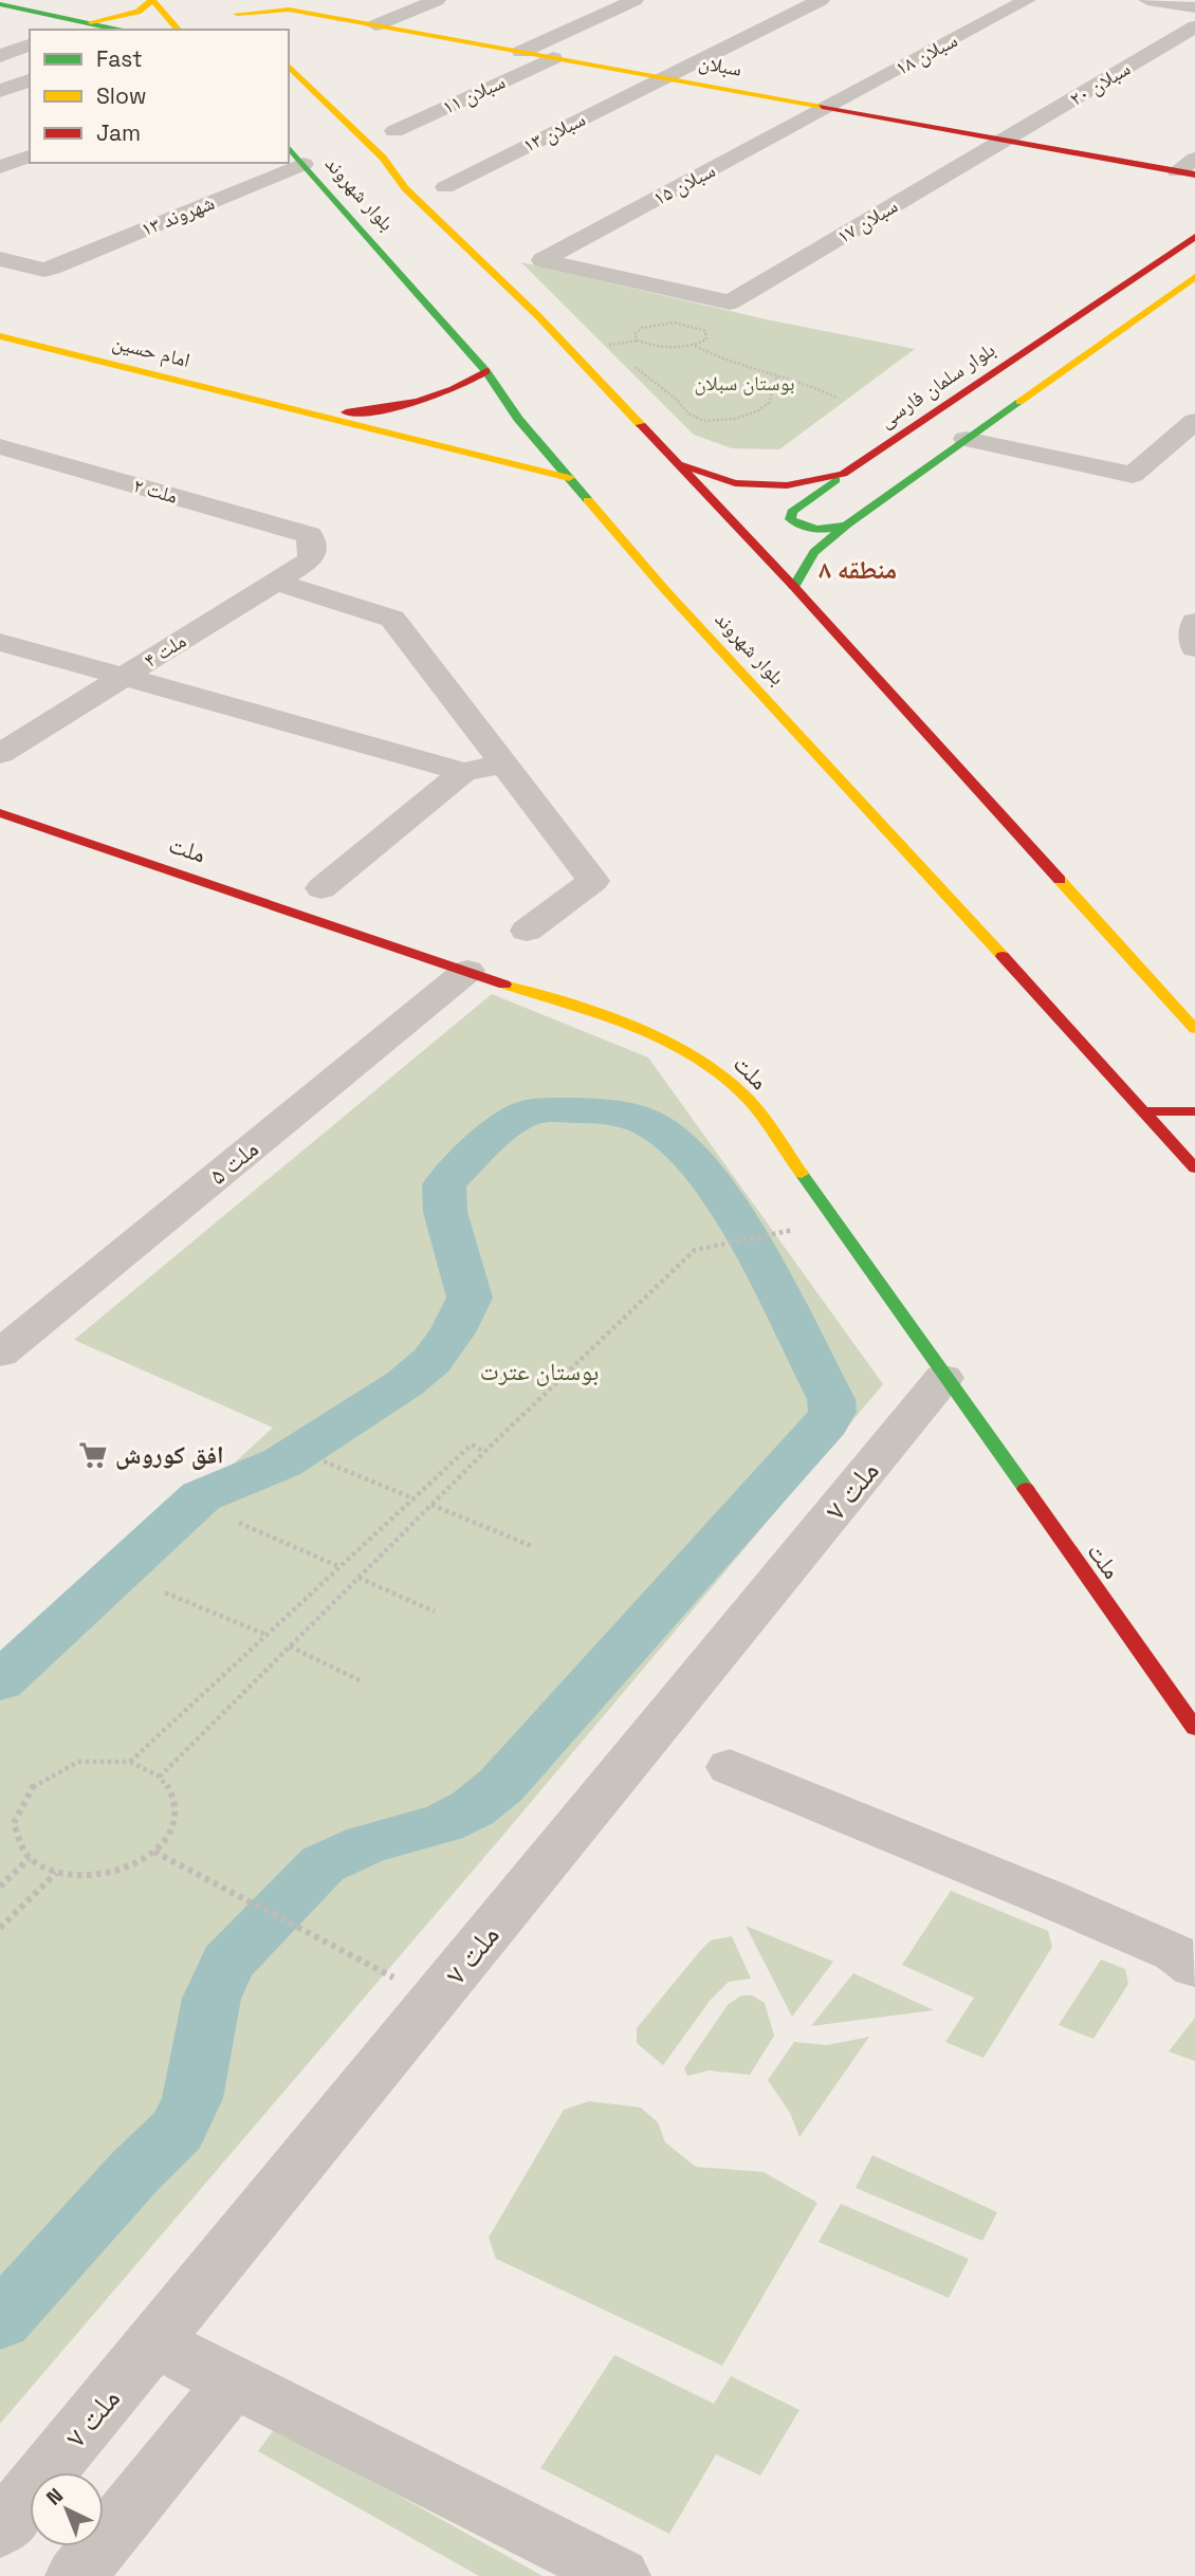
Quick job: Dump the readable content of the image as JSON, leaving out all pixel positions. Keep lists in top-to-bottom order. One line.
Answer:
{"streets":{"main road":["سبلان","بلوار شهروند","امام حسین","بلوار سلمان فارسی","ملت"],"street":["سبلان ۱۸","سبلان ۲۰","سبلان ۱۱","سبلان ۱۳","سبلان ۱۵","شهروند ۱۳","سبلان ۱۷","ملت ۲","ملت ۴","ملت ۵","ملت ۷"]},"crossings":[["سبلان ۱۸","سبلان"],["سبلان ۱۸","سبلان ۱۵"],["سبلان","سبلان ۲۰"],["سبلان","سبلان ۱۱"],["سبلان","سبلان ۱۳"],["سبلان","سبلان ۱۵"],["سبلان","سبلان ۱۷"],["سبلان ۲۰","سبلان ۱۷"],["سبلان ۱۵","سبلان ۱۷"],["بلوار شهروند","شهروند ۱۳"],["بلوار شهروند","بلوار سلمان فارسی"],["ملت ۲","ملت ۴"],["ملت","ملت ۵"],["ملت","ملت ۷"]],"districts":["منطقه ۸"],"parks":["بوستان سبلان","بوستان عترت"],"places":{"supermarket":["افق کوروش"]},"legend":["Fast","Slow","Jam"],"north":"top left"}
